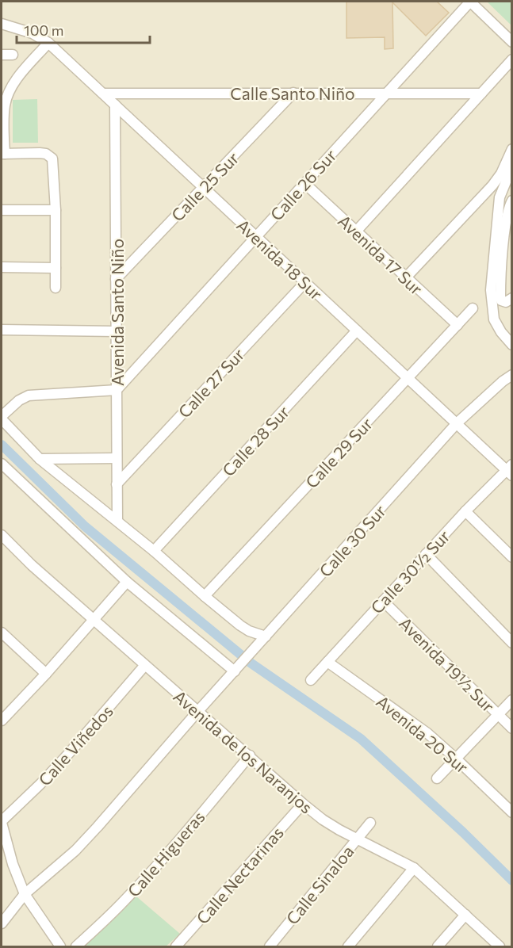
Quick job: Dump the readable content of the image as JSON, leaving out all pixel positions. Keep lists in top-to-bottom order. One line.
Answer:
{"streets":{"street":["Calle Santo Niño","Calle 26 Sur","Calle 25 Sur","Avenida 17 Sur","Avenida 18 Sur","Avenida Santo Niño","Calle 27 Sur","Calle 28 Sur","Calle 29 Sur","Calle 30 Sur","Calle 30½ Sur","Avenida 19½ Sur","Avenida 20 Sur","Calle Viñedos","Avenida de los Naranjos","Calle Higueras","Calle Nectarinas","Calle Sinaloa"]},"crossings":[["Calle Santo Niño","Calle 26 Sur"],["Calle Santo Niño","Calle 25 Sur"],["Calle Santo Niño","Avenida 18 Sur"],["Calle 26 Sur","Avenida 17 Sur"],["Calle 26 Sur","Avenida 18 Sur"],["Calle 26 Sur","Avenida Santo Niño"],["Calle 25 Sur","Avenida 18 Sur"],["Calle 25 Sur","Avenida Santo Niño"],["Avenida 17 Sur","Calle 29 Sur"],["Avenida 18 Sur","Avenida Santo Niño"],["Avenida 18 Sur","Calle 27 Sur"],["Avenida 18 Sur","Calle 28 Sur"],["Avenida 18 Sur","Calle 29 Sur"],["Avenida 18 Sur","Calle 30 Sur"],["Avenida 18 Sur","Calle 30½ Sur"],["Avenida Santo Niño","Calle 27 Sur"],["Calle 30 Sur","Avenida de los Naranjos"],["Calle 30½ Sur","Avenida 19½ Sur"],["Calle 30½ Sur","Avenida 20 Sur"],["Calle Viñedos","Avenida de los Naranjos"],["Avenida de los Naranjos","Calle Higueras"],["Avenida de los Naranjos","Calle Nectarinas"],["Avenida de los Naranjos","Calle Sinaloa"]],"scale_bar":"100 m"}
